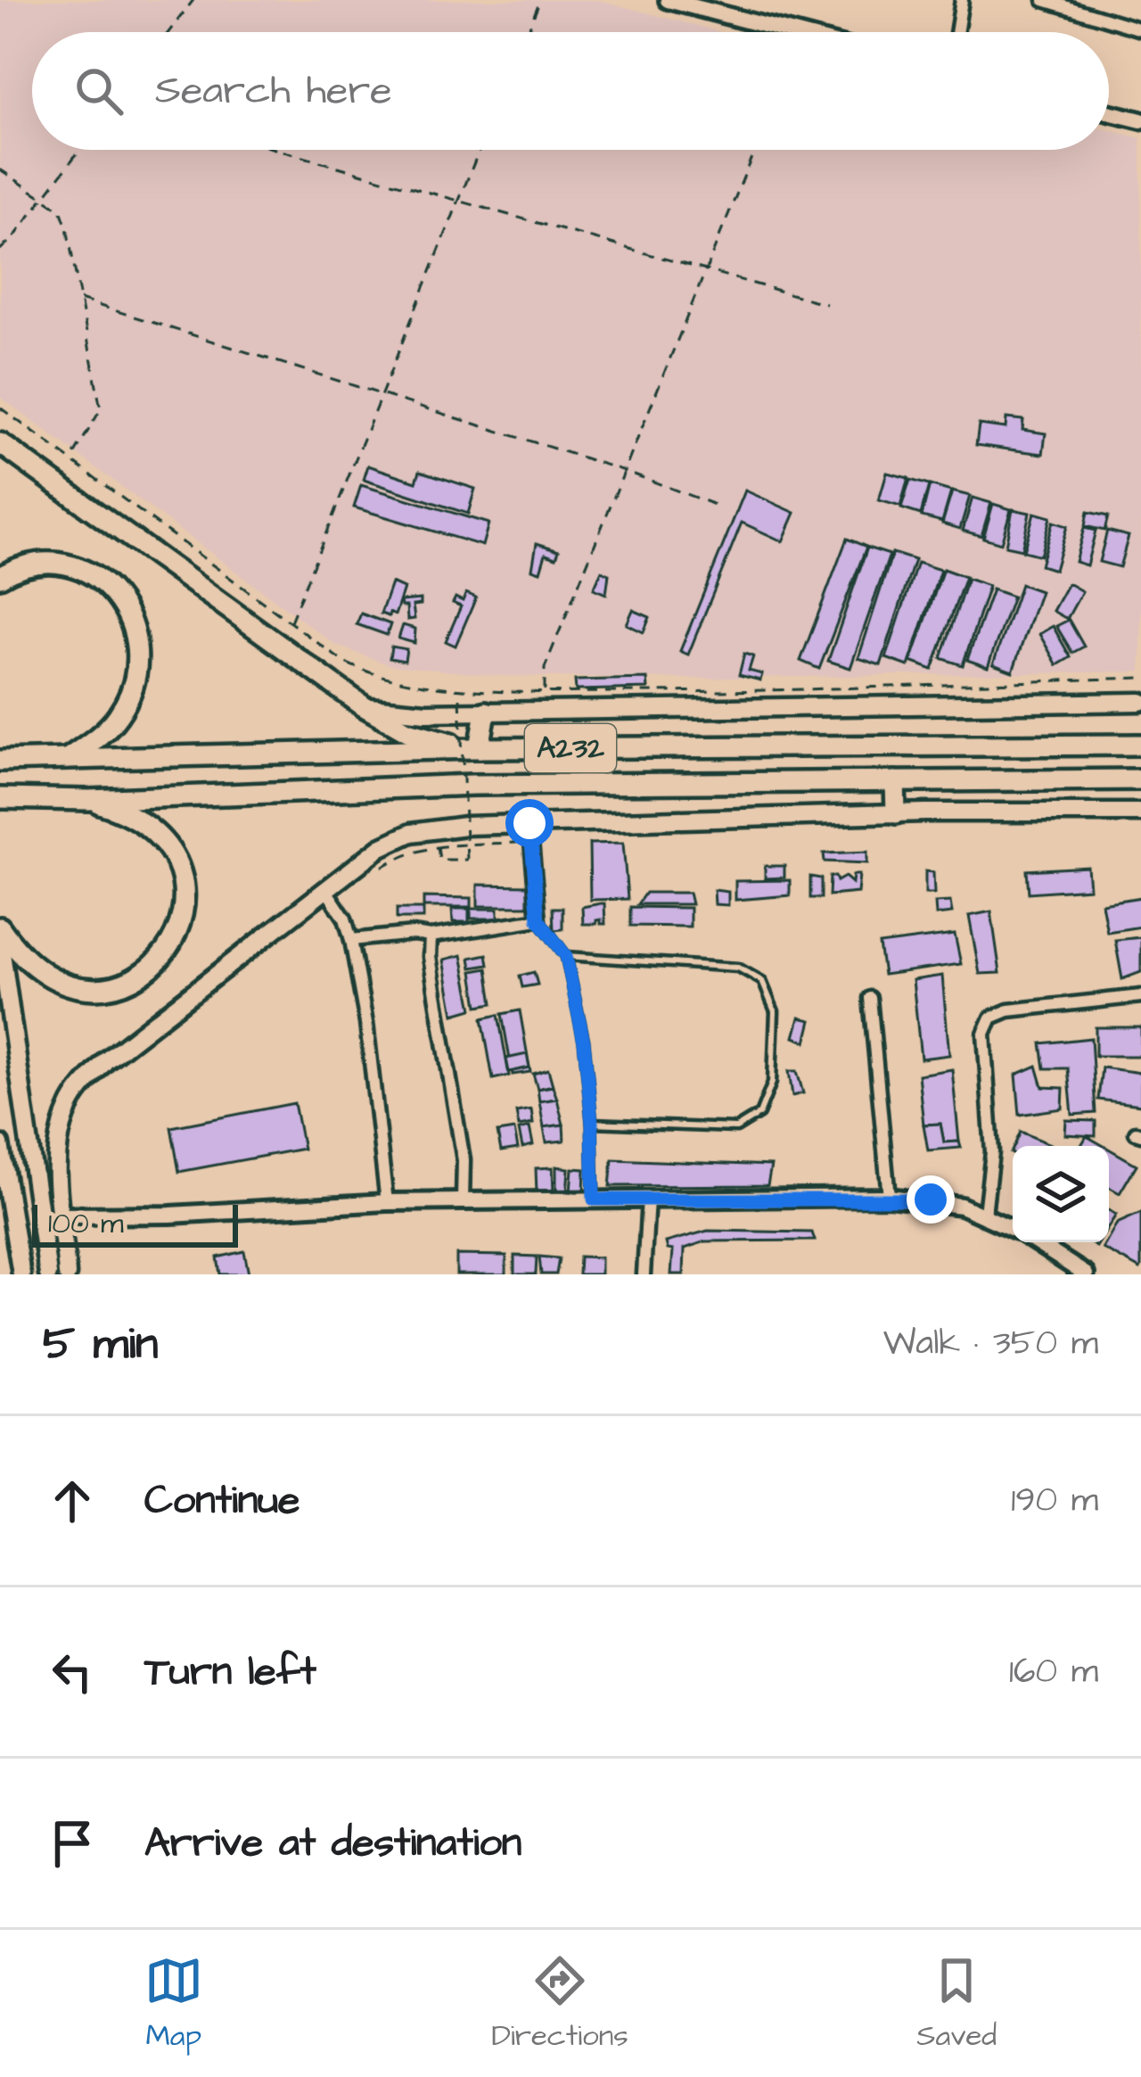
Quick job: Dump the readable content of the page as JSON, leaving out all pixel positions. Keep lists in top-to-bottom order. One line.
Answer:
{"streets":{"highway":["A232"]},"scale_bar":"100 m","page":{"search":"Search here","scale":"100 m","heading":["5 min","Walk · 350 m"],"list":[["Continue","190 m"],["Turn left","160 m"],"Arrive at destination"],"nav":["Map","Directions","Saved"]}}
